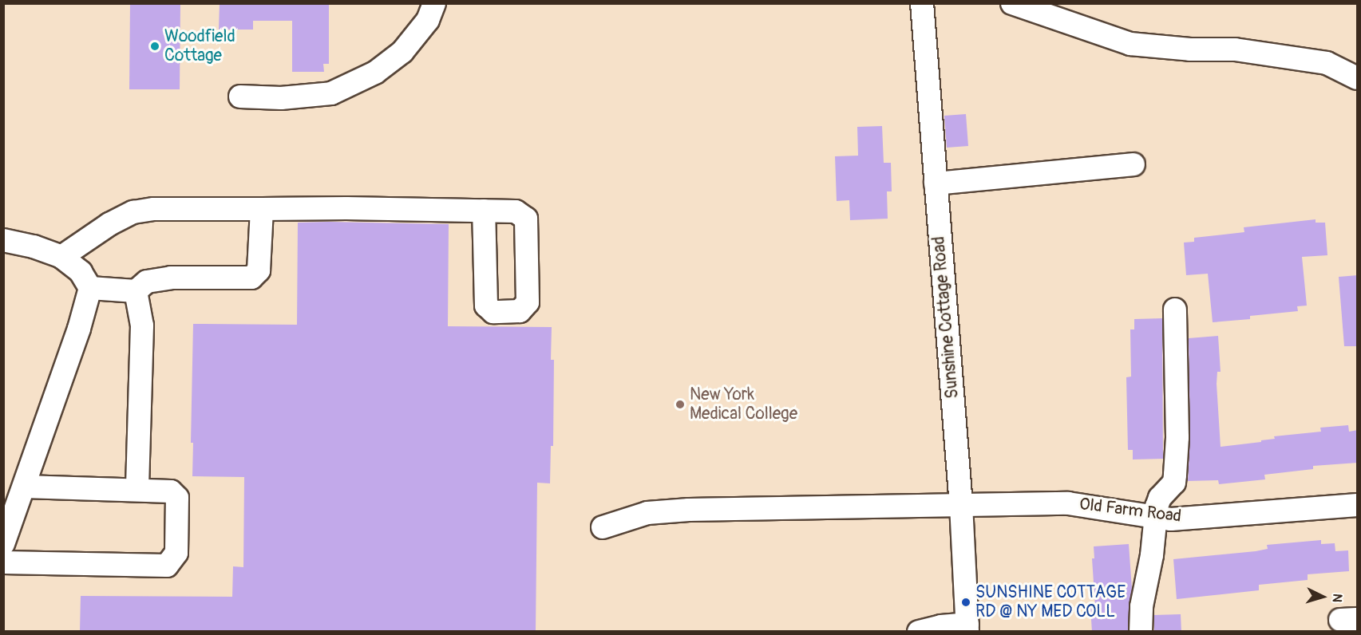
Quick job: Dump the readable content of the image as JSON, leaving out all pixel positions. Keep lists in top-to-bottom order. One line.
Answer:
{"streets":{"street":["Sunshine Cottage Road","Old Farm Road"]},"crossings":[["Sunshine Cottage Road","Old Farm Road"]],"places":["Woodfield Cottage","New York Medical College","SUNSHINE COTTAGE RD @ NY MED COLL"],"north":"right"}
